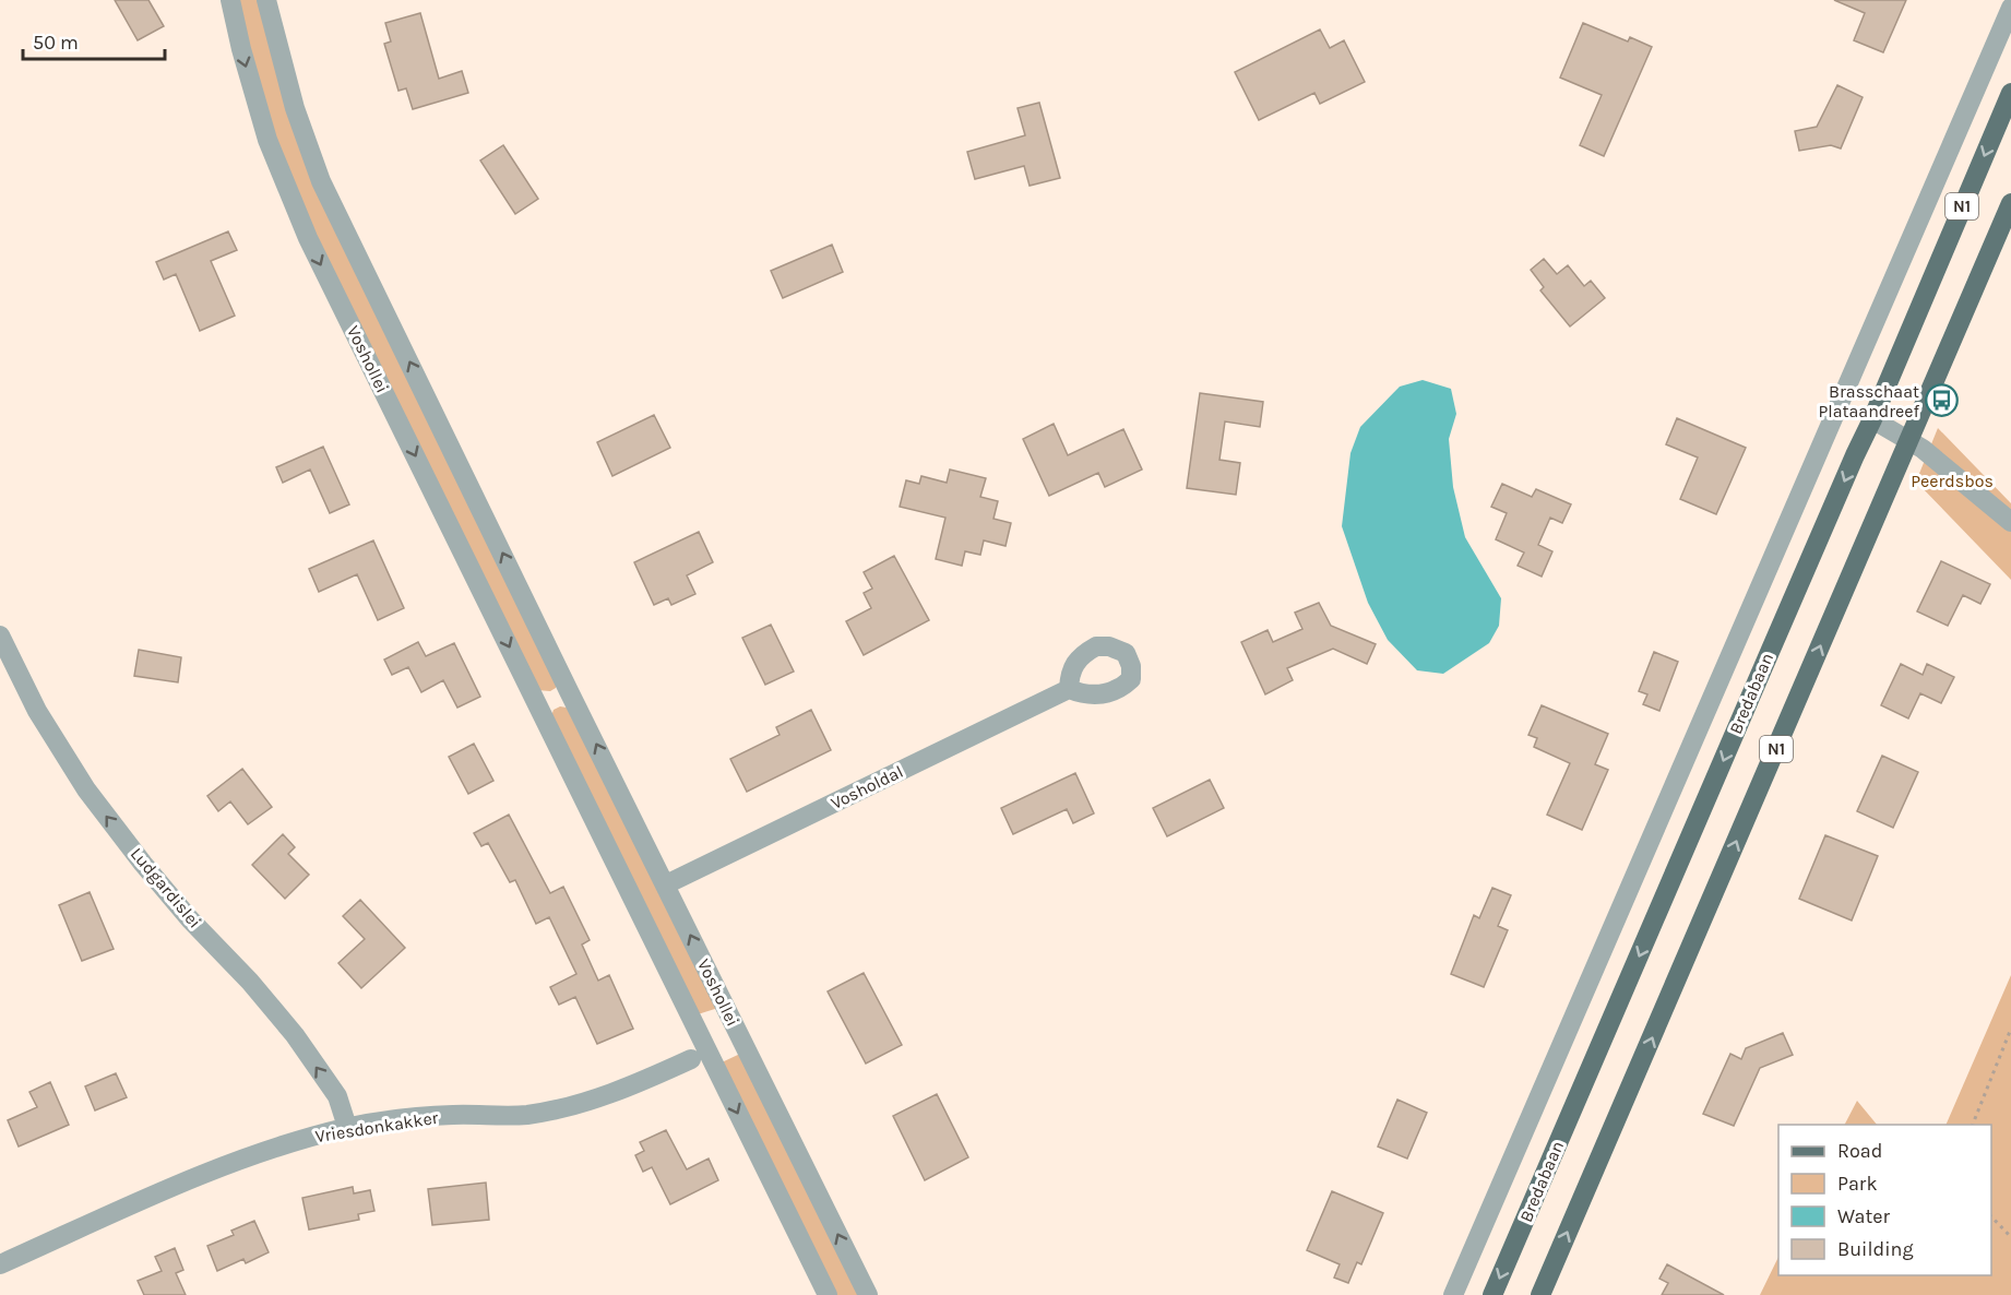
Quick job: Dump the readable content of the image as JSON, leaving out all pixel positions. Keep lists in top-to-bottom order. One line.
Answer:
{"streets":{"main road":["N1","Bredabaan"],"street":["Voshollei","Vosholdal","Ludgardislei","Vriesdonkakker"]},"crossings":[["Voshollei","Vosholdal"],["Ludgardislei","Vriesdonkakker"]],"one_way":["Ludgardislei"],"parks":["Peerdsbos"],"places":{"bus stop":["Brasschaat Plataandreef"]},"legend":["Road","Park","Water","Building"],"scale_bar":"50 m"}
